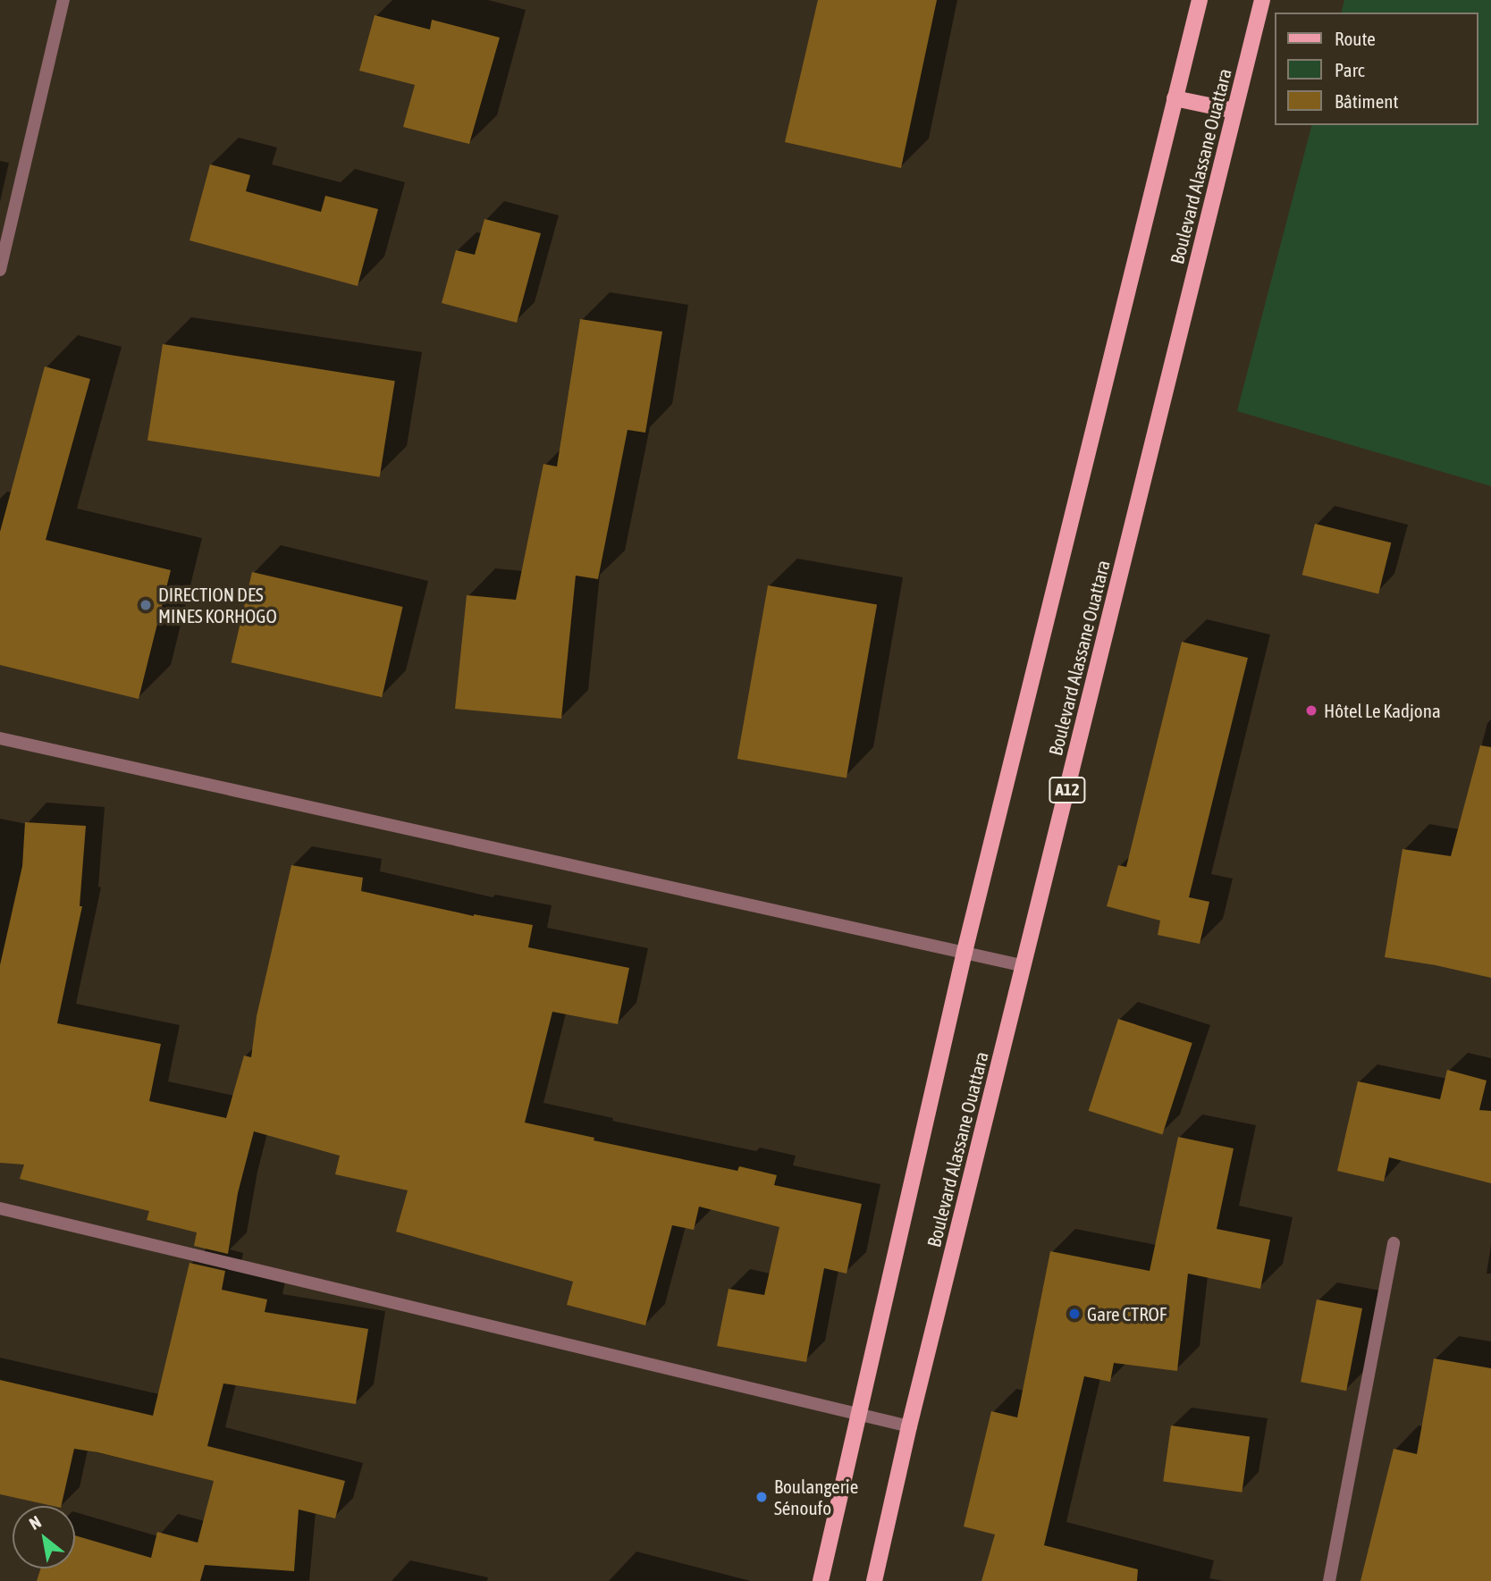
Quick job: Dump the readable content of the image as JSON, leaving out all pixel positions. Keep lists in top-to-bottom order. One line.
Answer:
{"streets":{"main road":["Boulevard Alassane Ouattara","A12"]},"places":["DIRECTION DES MINES KORHOGO","Hôtel Le Kadjona","Gare CTROF","Boulangerie Sénoufo"],"legend":["Route","Parc","Bâtiment"],"north":"top left"}
